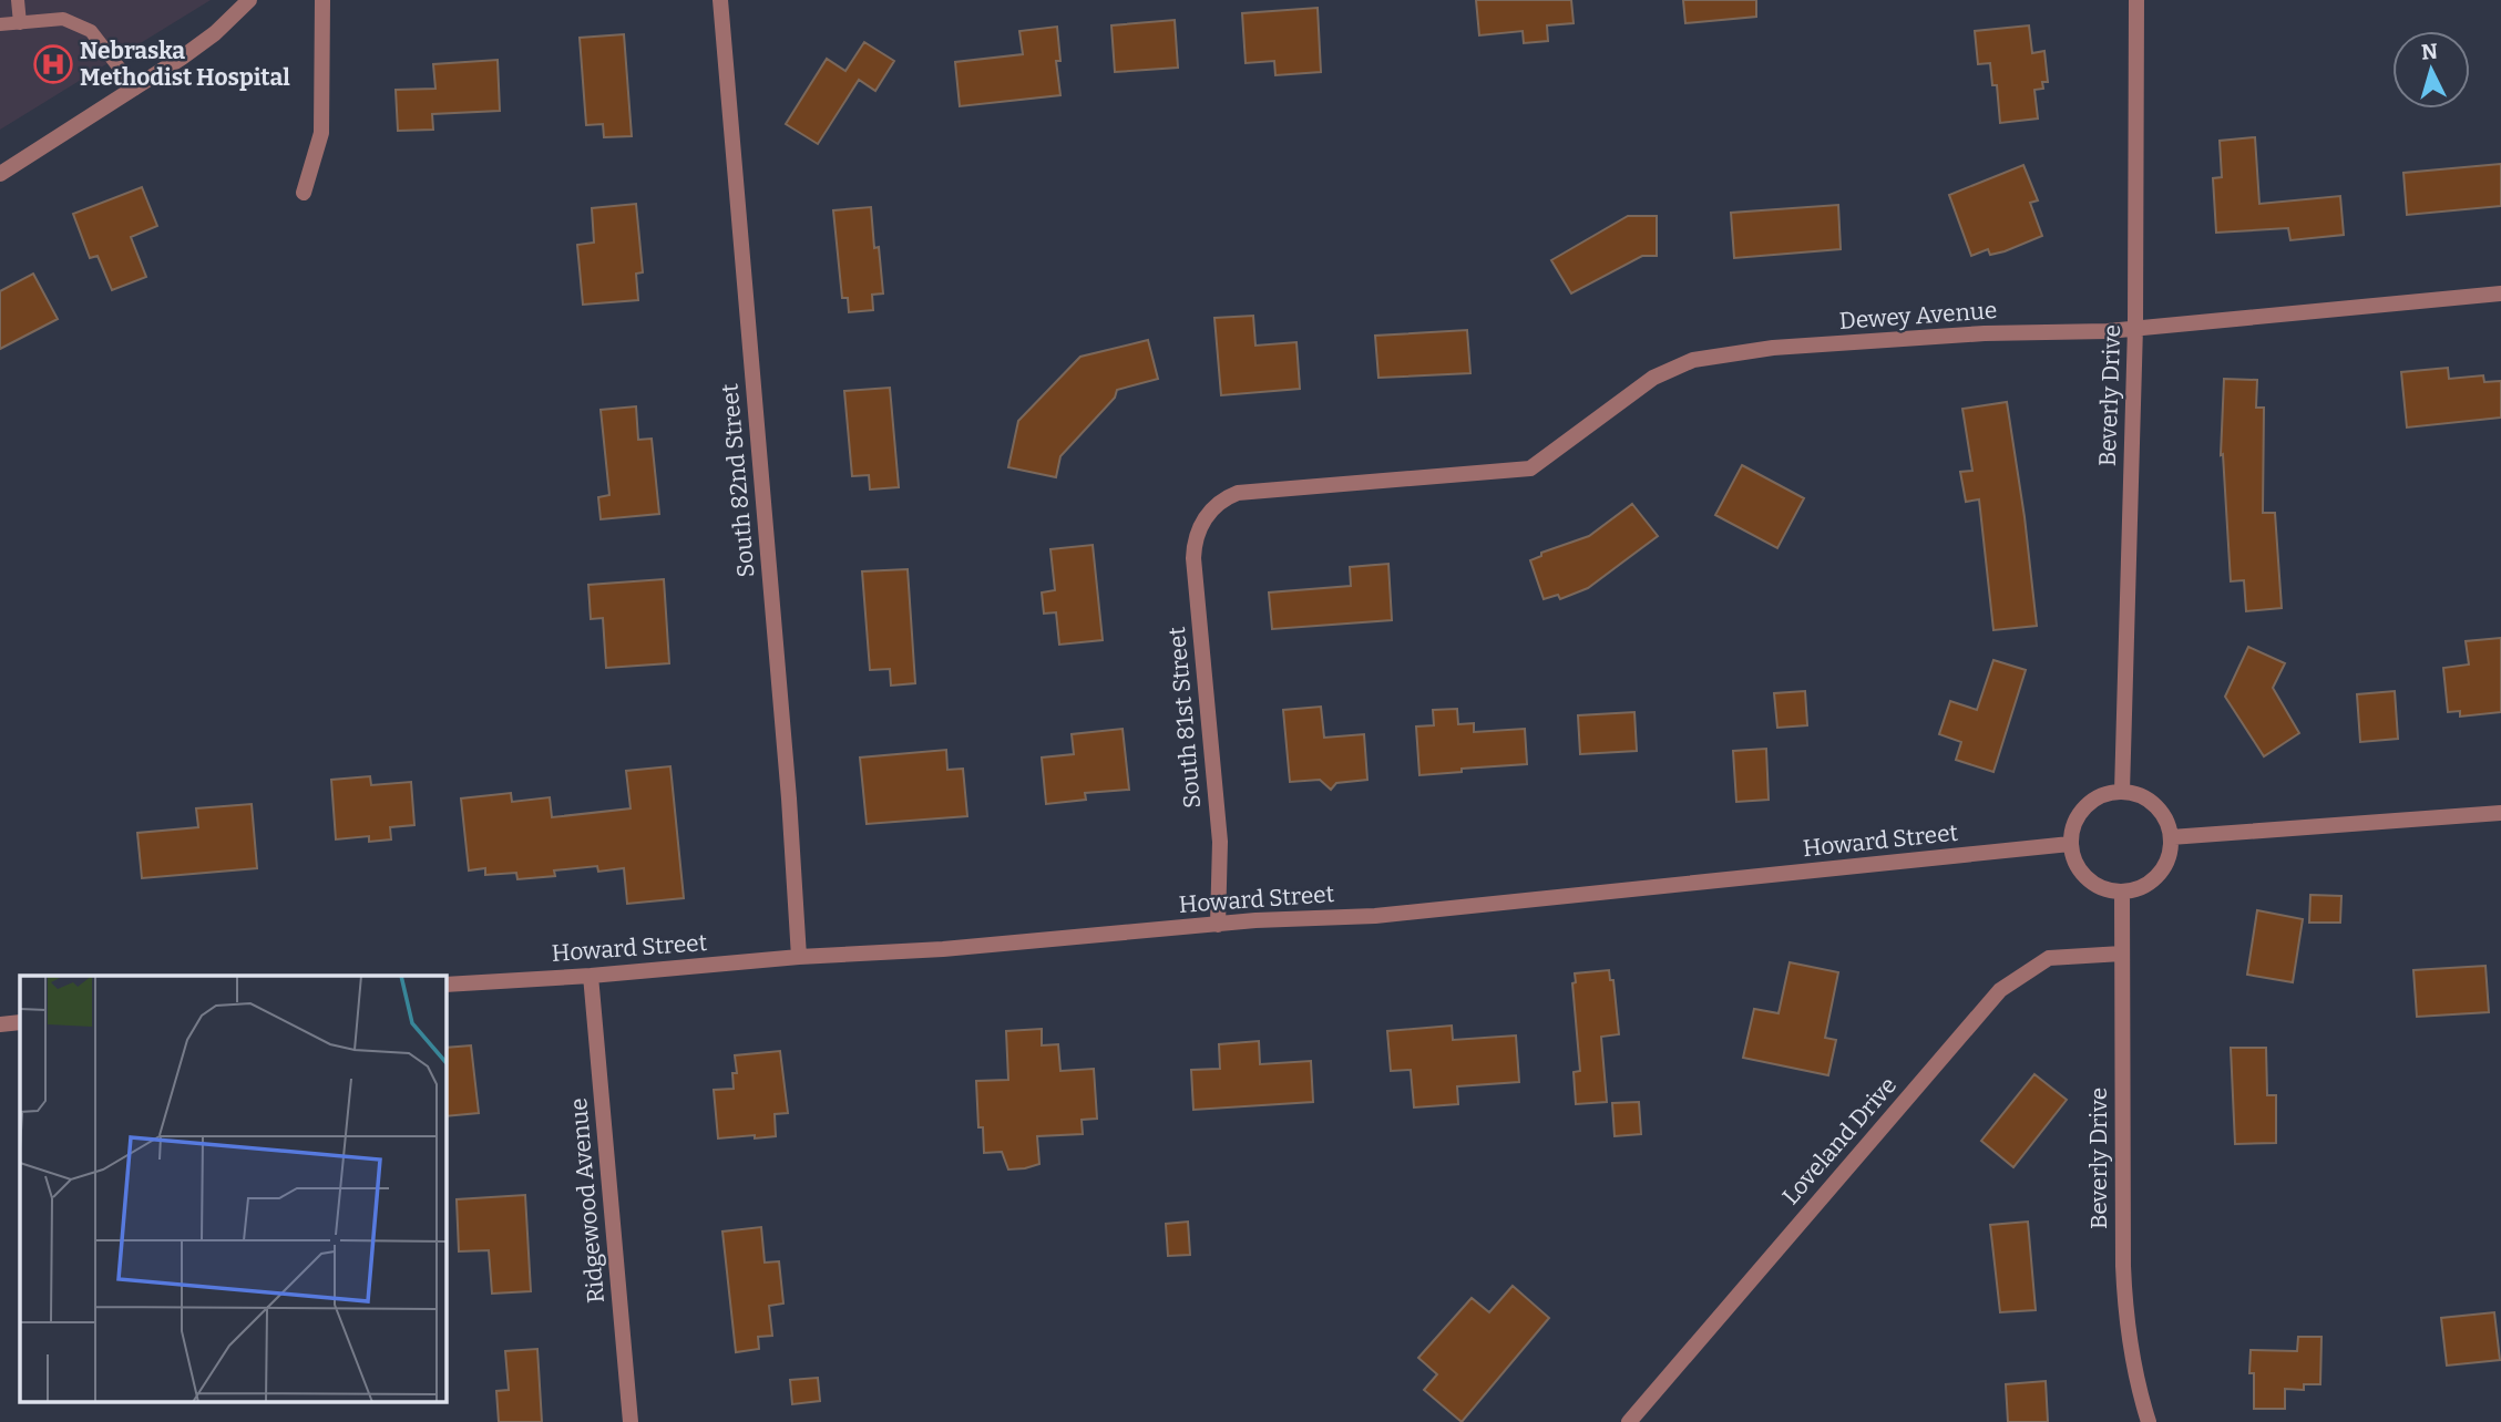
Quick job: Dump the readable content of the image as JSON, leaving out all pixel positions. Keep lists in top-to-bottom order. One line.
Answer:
{"streets":{"street":["Dewey Avenue","Beverly Drive","South 82nd Street","South 81st Street","Howard Street","Loveland Drive","Ridgewood Avenue"]},"crossings":[["Dewey Avenue","Beverly Drive"],["Dewey Avenue","South 81st Street"],["Beverly Drive","Howard Street"],["Beverly Drive","Loveland Drive"],["South 82nd Street","Howard Street"],["South 81st Street","Howard Street"],["Howard Street","Ridgewood Avenue"]],"places":{"hospital":["Nebraska Methodist Hospital"]},"north":"top"}
